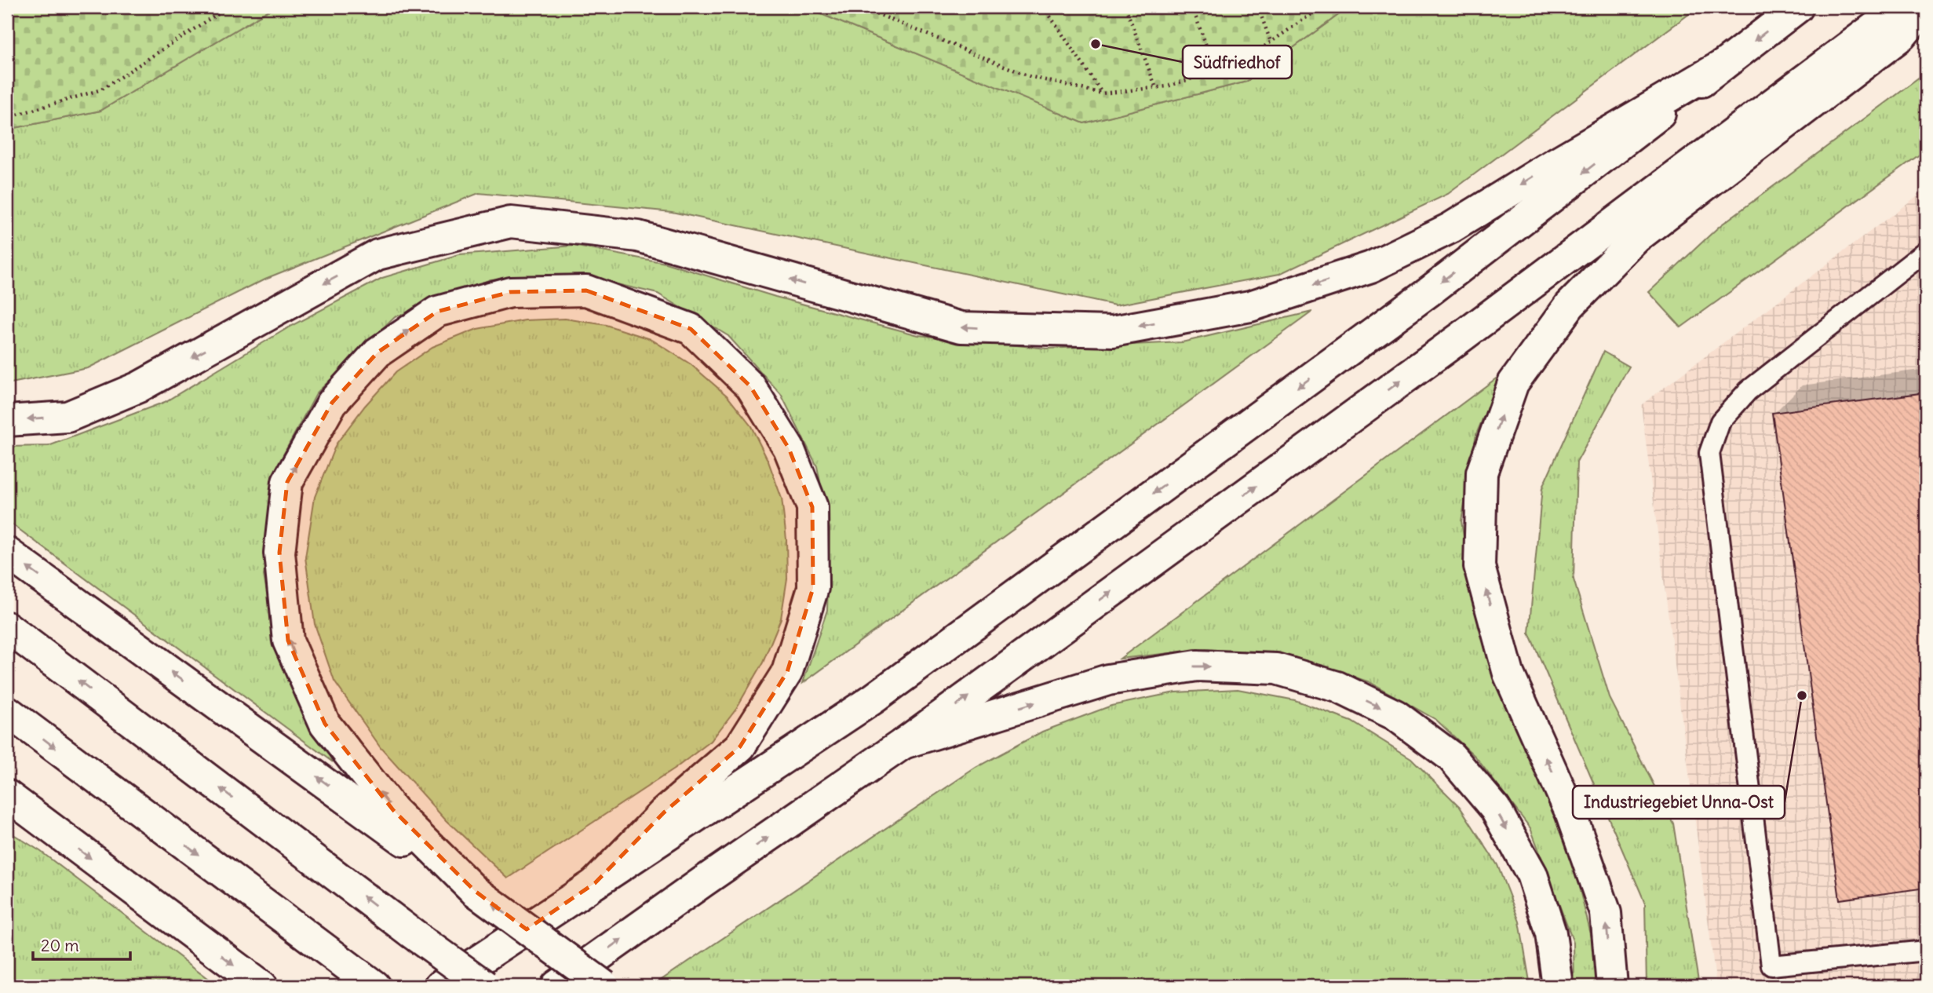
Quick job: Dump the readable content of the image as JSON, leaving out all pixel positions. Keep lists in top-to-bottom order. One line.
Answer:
{"places":["Südfriedhof","Industriegebiet Unna-Ost"],"scale_bar":"20 m"}
